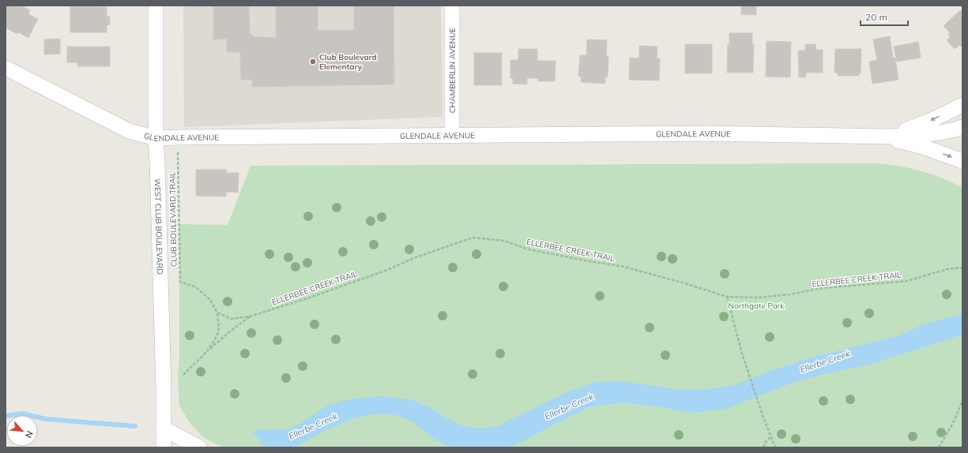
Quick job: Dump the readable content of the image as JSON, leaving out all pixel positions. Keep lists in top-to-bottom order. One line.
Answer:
{"streets":{"street":["CHAMBERLIN AVENUE","GLENDALE AVENUE","WEST CLUB BOULEVARD"],"path":["CLUB BOULEVARD TRAIL","ELLERBEE CREEK TRAIL"]},"crossings":[["CHAMBERLIN AVENUE","GLENDALE AVENUE"],["GLENDALE AVENUE","WEST CLUB BOULEVARD"],["CLUB BOULEVARD TRAIL","ELLERBEE CREEK TRAIL"]],"water":["Ellerbe Creek"],"parks":["Northgate Park"],"places":["Club Boulevard Elementary"],"scale_bar":"20 m","north":"bottom right"}
